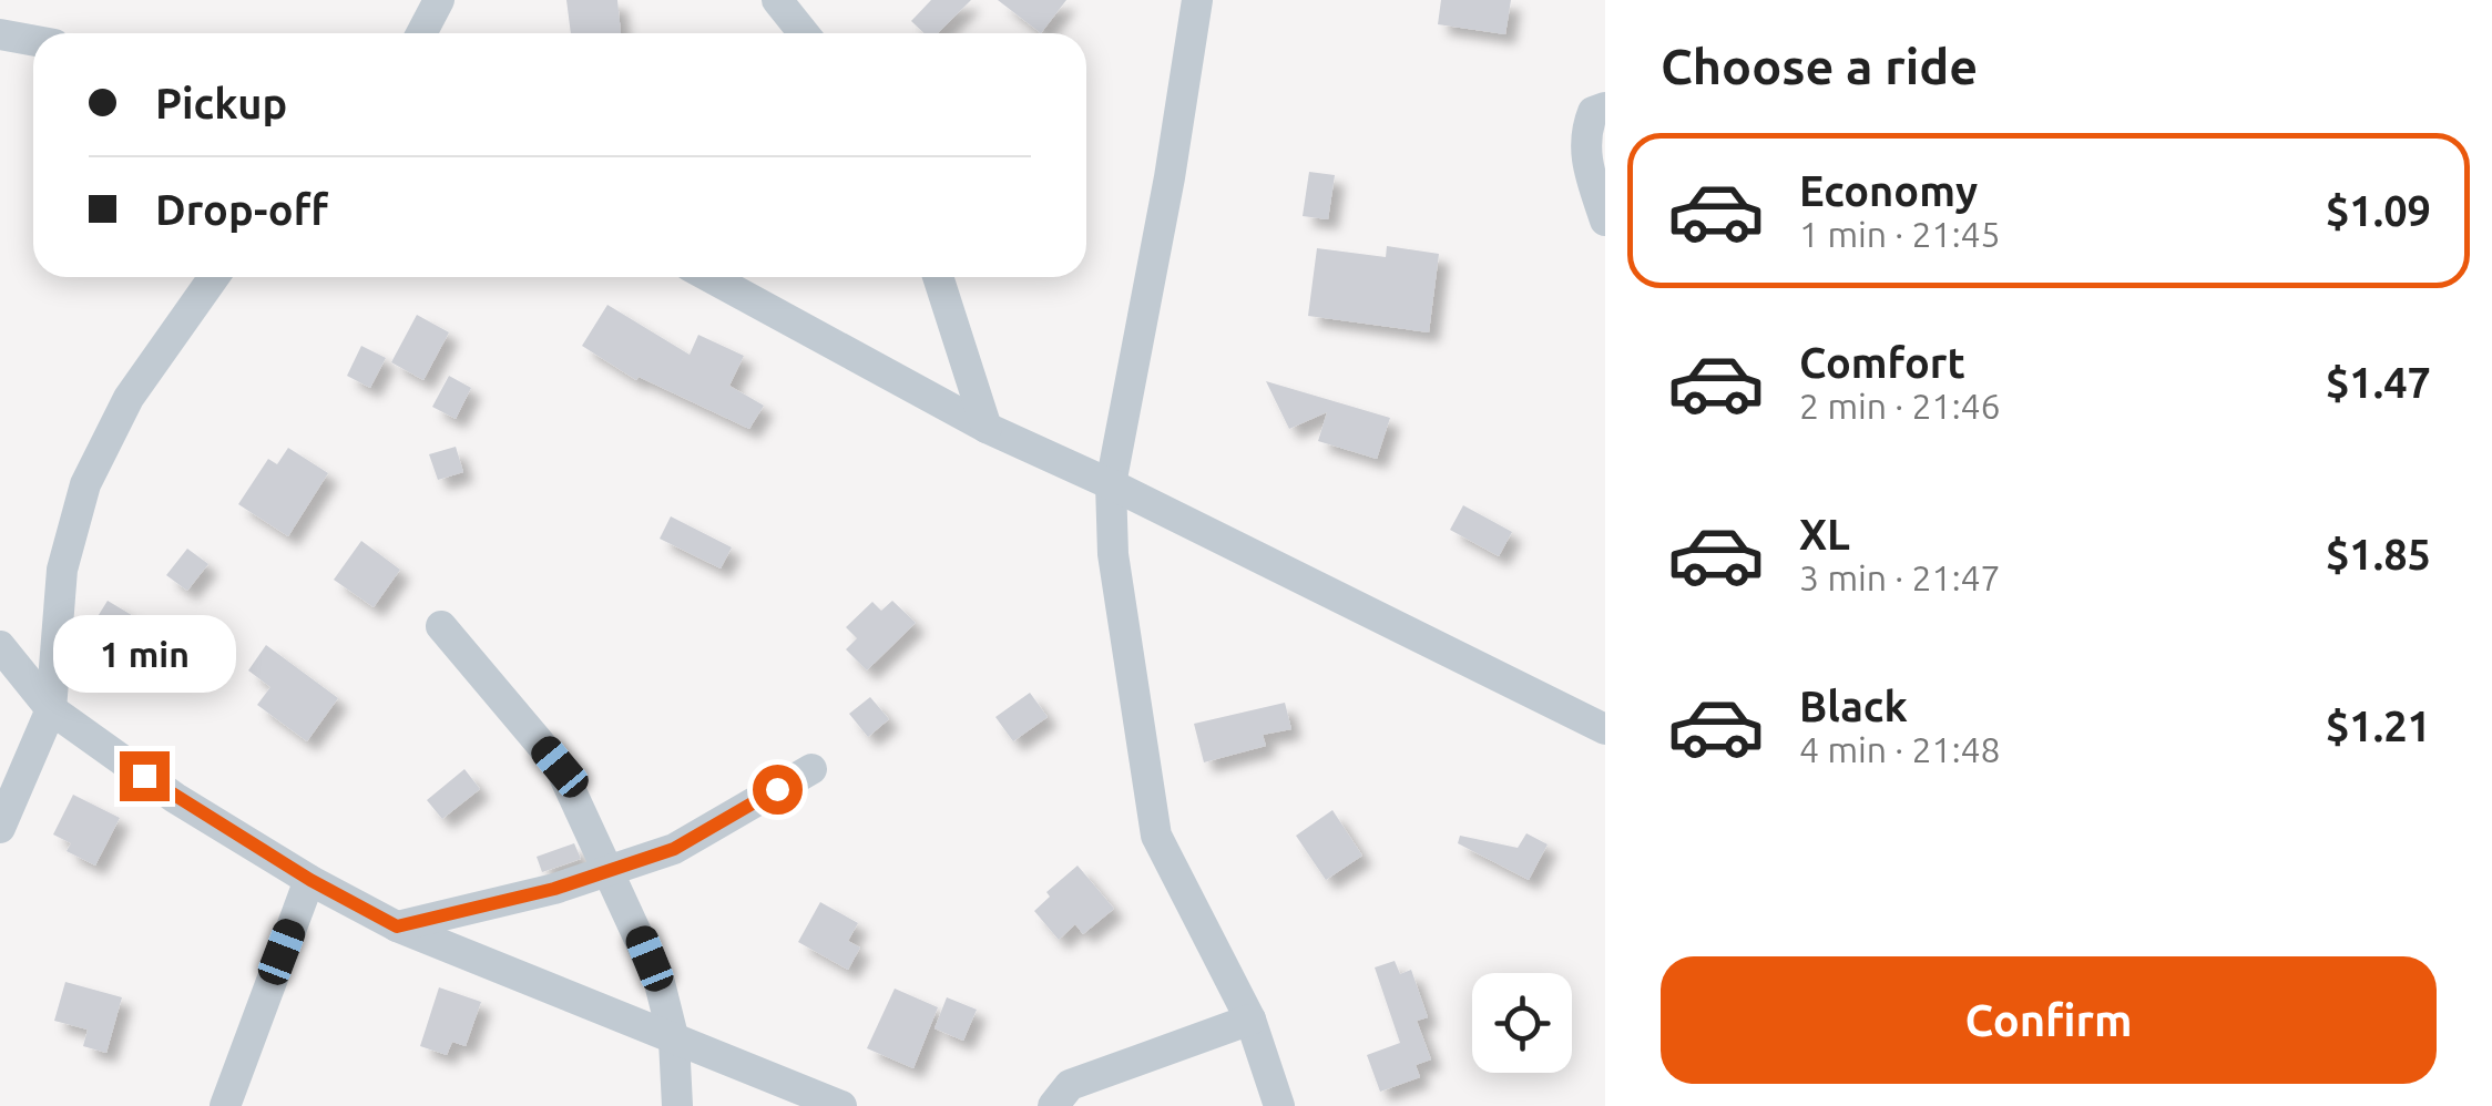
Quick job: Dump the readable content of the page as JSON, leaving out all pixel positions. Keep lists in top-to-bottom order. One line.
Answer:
{"page":{"heading":"Choose a ride","banner":["Pickup","Drop-off"],"list":[{"name":"Economy","note":"1 min · 21:45","value":"$1.09"},{"name":"Comfort","note":"2 min · 21:46","value":"$1.47"},{"name":"XL","note":"3 min · 21:47","value":"$1.85"},{"name":"Black","note":"4 min · 21:48","value":"$1.21"}],"bubble":"1 min","buttons":"Confirm"}}
